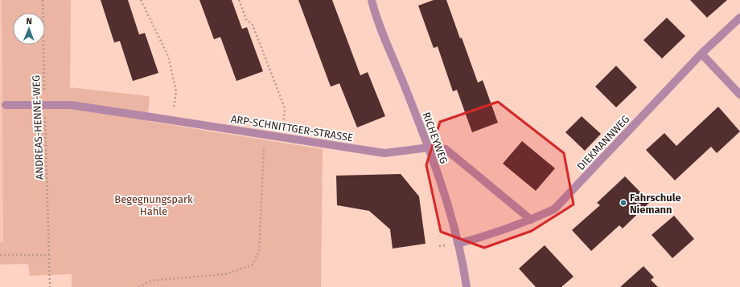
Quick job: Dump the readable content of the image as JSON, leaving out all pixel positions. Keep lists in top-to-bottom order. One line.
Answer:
{"streets":{"street":["ARP-SCHNITTGER-STRASSE","RICHEYWEG","DIEKMANNWEG"],"path":["ANDREAS-HENNE-WEG"]},"crossings":[["ANDREAS-HENNE-WEG","ARP-SCHNITTGER-STRASSE"],["ARP-SCHNITTGER-STRASSE","RICHEYWEG"],["ARP-SCHNITTGER-STRASSE","DIEKMANNWEG"],["RICHEYWEG","DIEKMANNWEG"]],"parks":["Begegnungspark Hahle"],"places":["Fahrschule Niemann"],"north":"top"}
